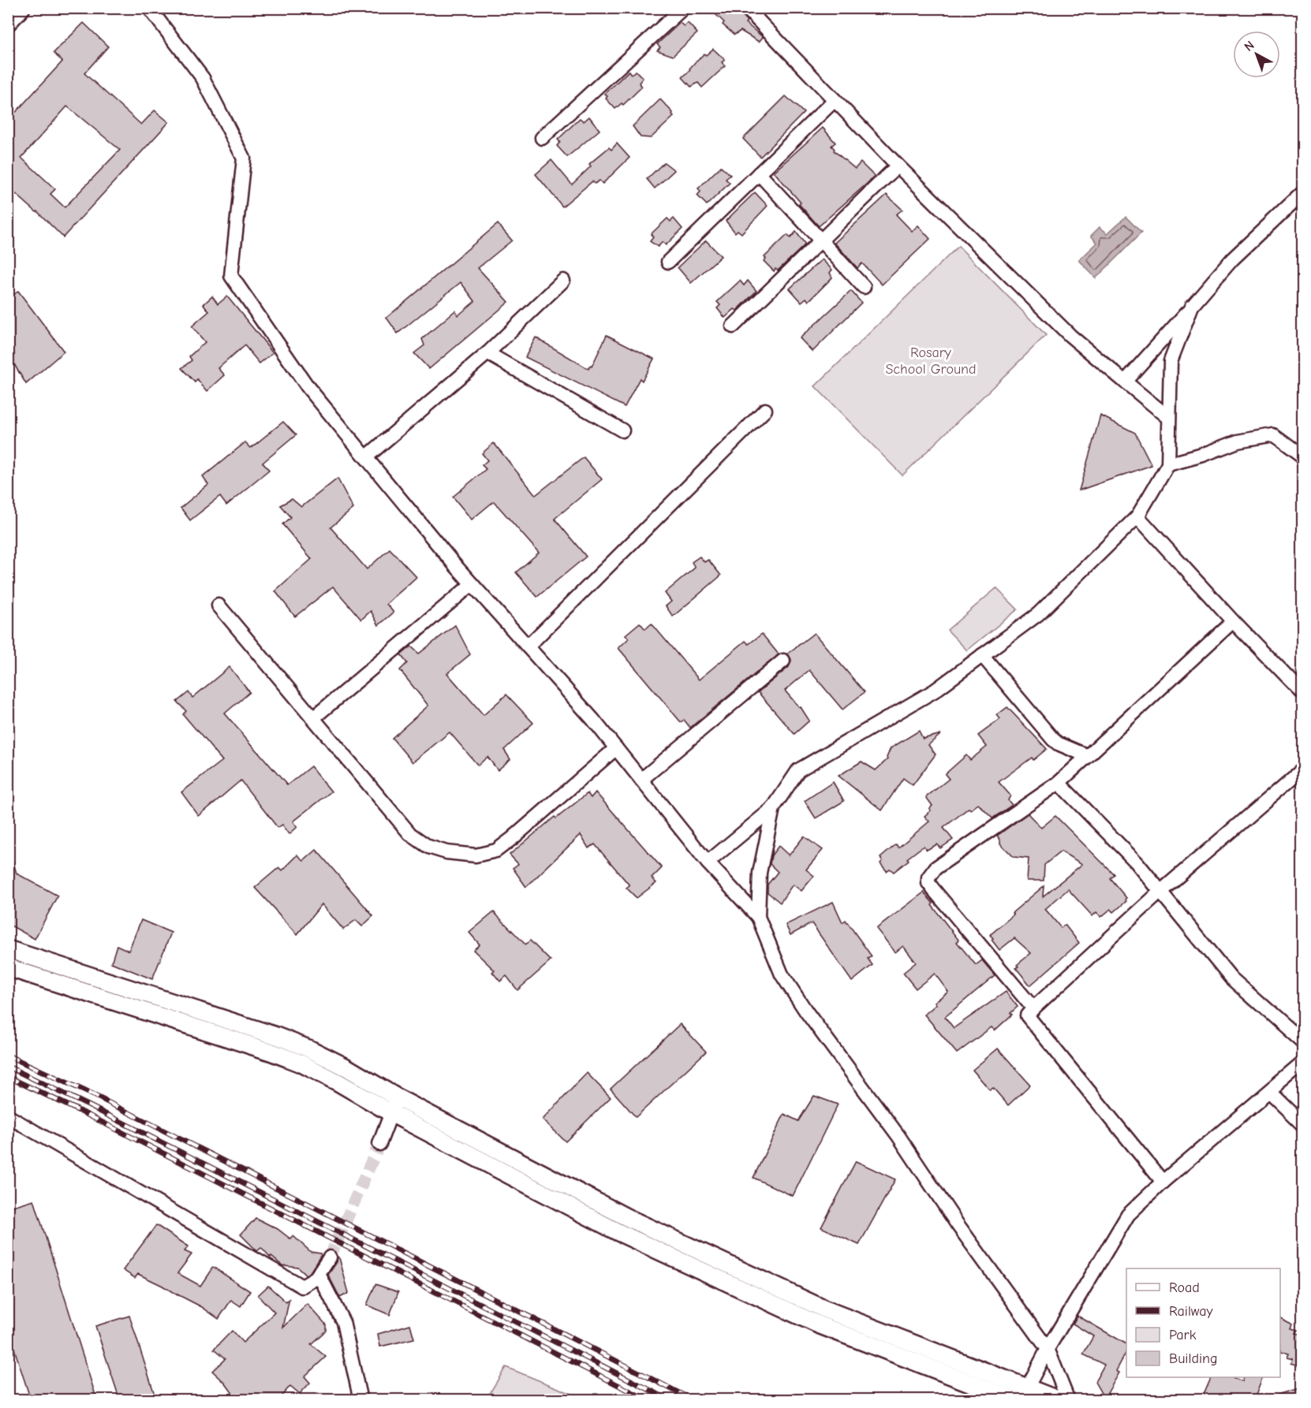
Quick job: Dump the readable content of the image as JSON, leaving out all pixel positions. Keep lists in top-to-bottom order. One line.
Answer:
{"parks":["Rosary School Ground"],"legend":["Road","Railway","Park","Building"],"north":"top left"}
